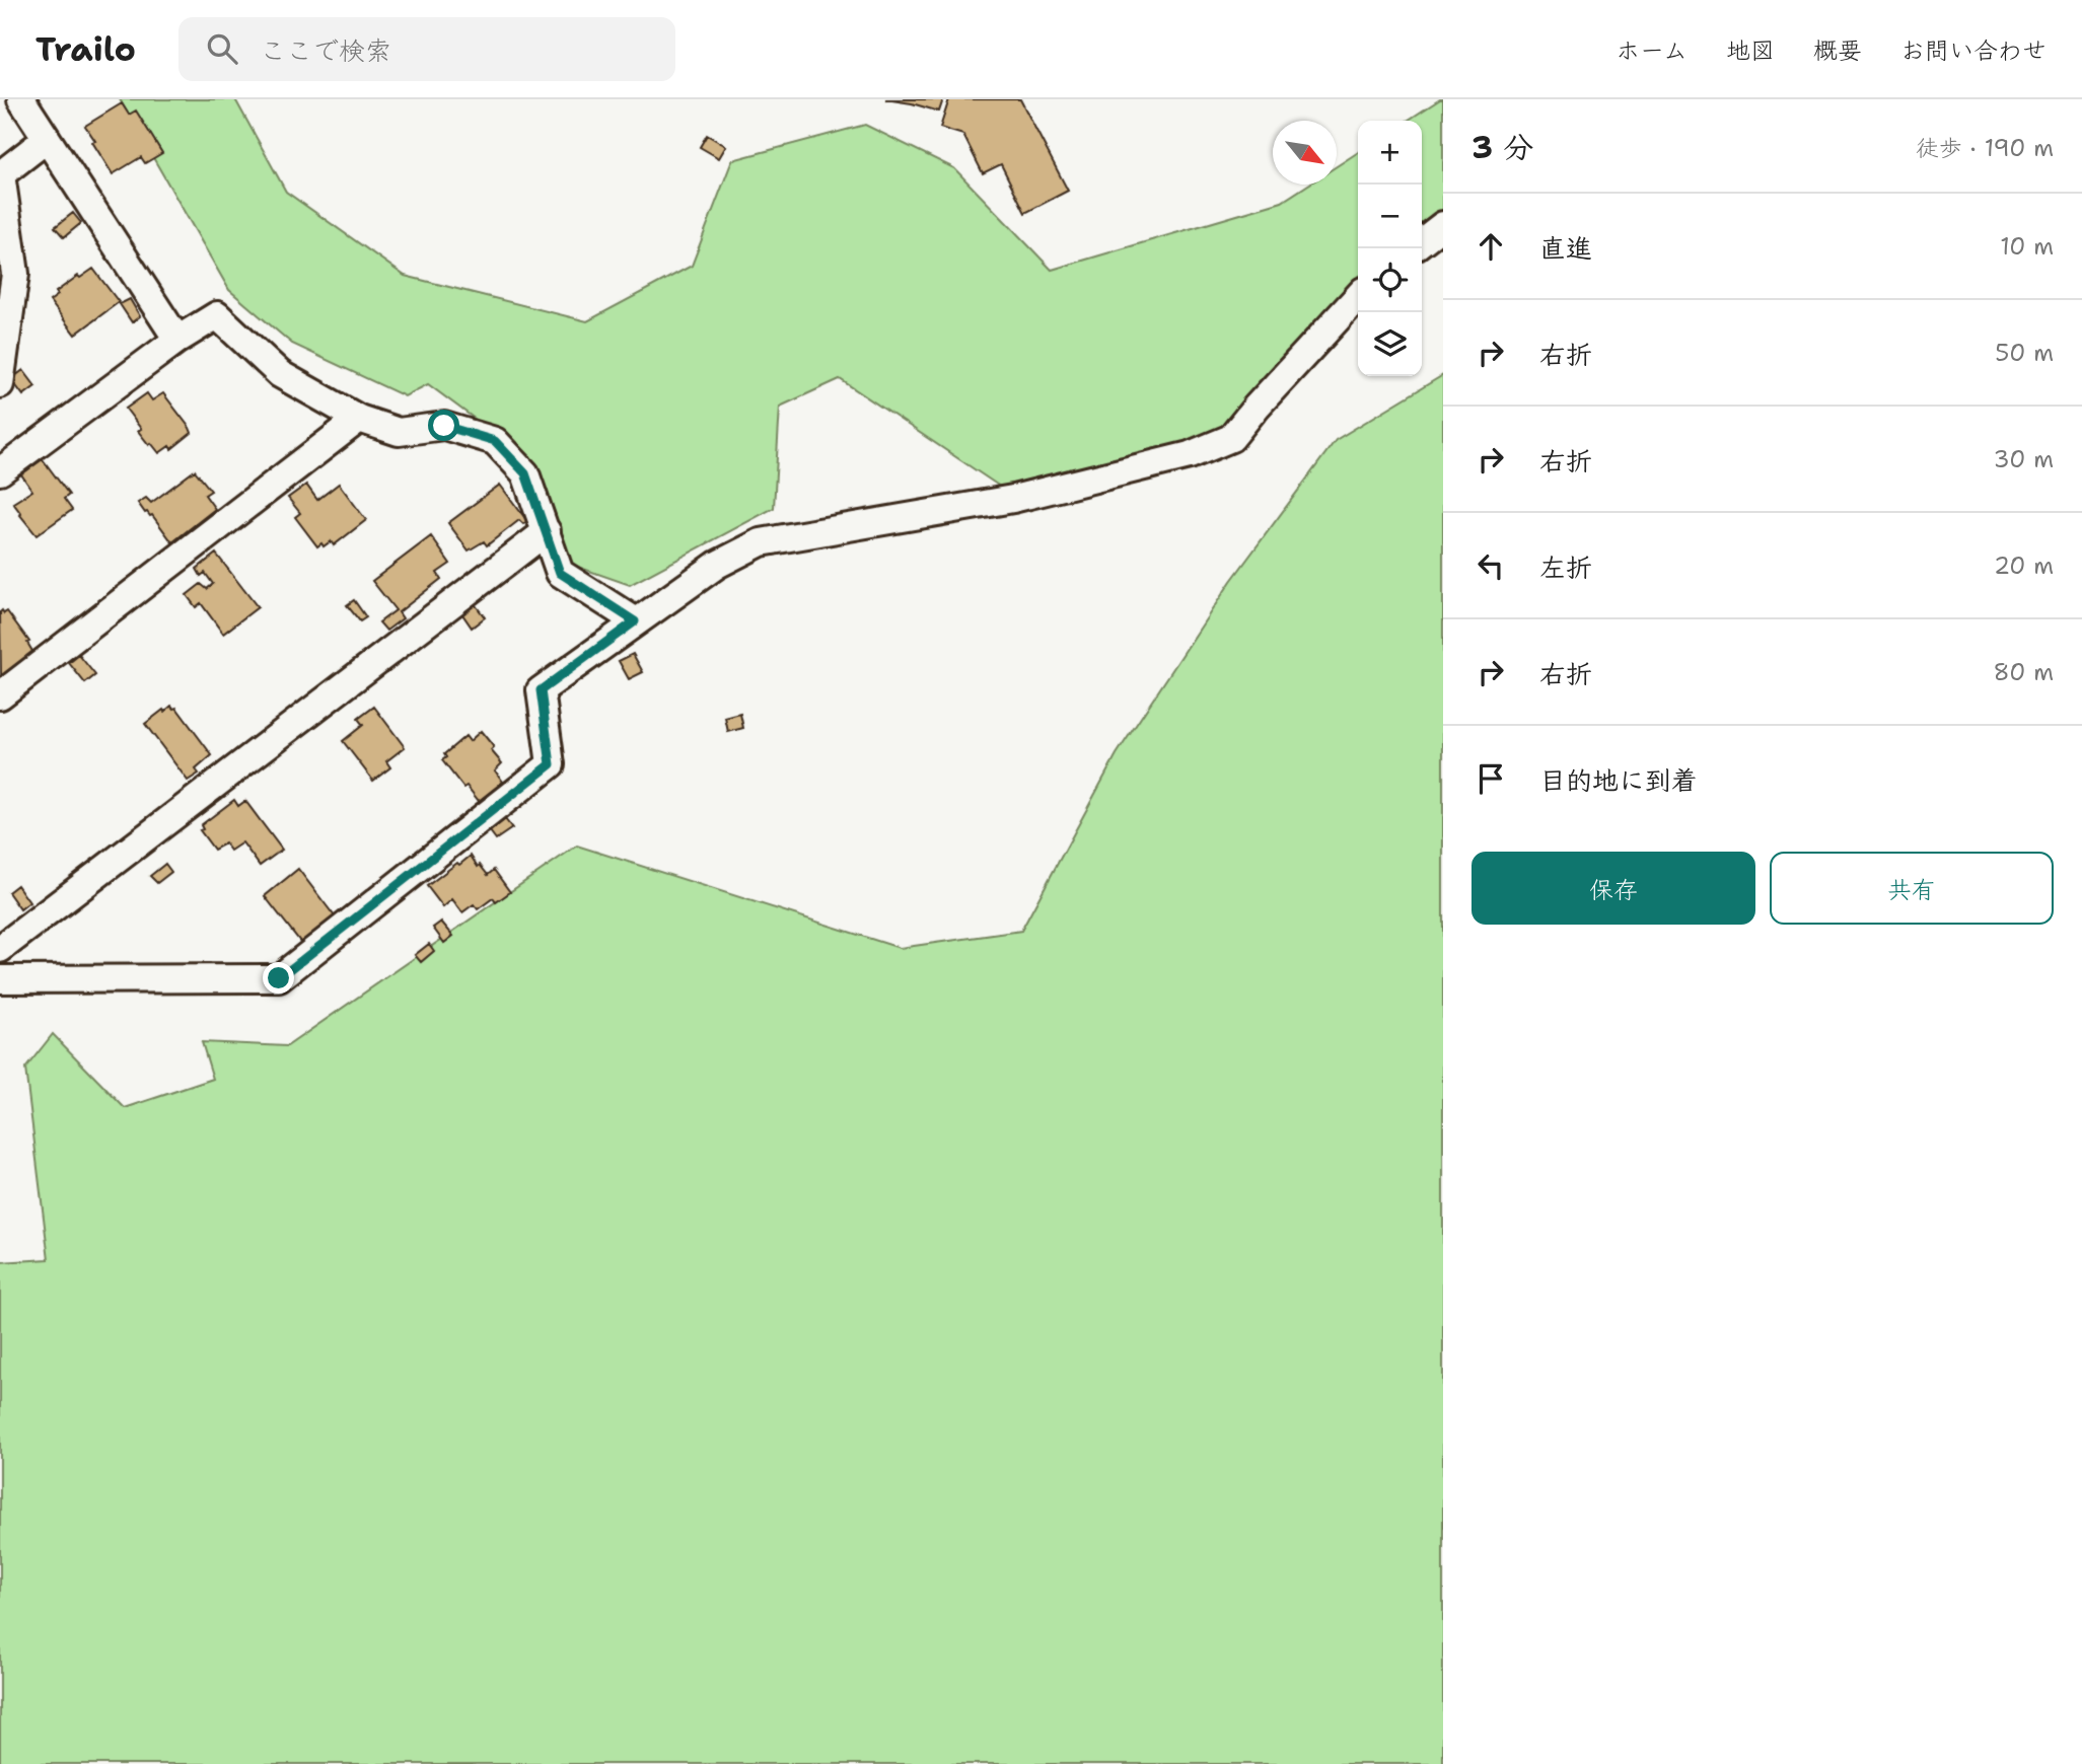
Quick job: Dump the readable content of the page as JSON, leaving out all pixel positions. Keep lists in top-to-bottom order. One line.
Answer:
{"north":"bottom right","page":{"header":"Trailo","search":"ここで検索","nav":["ホーム","地図","概要","お問い合わせ"],"heading":["3 分","徒歩 · 190 m"],"map_buttons":["+","−"],"list":[["直進","10 m"],["右折","50 m"],["右折","30 m"],["左折","20 m"],["右折","80 m"],"目的地に到着"],"buttons":["保存","共有"]}}
